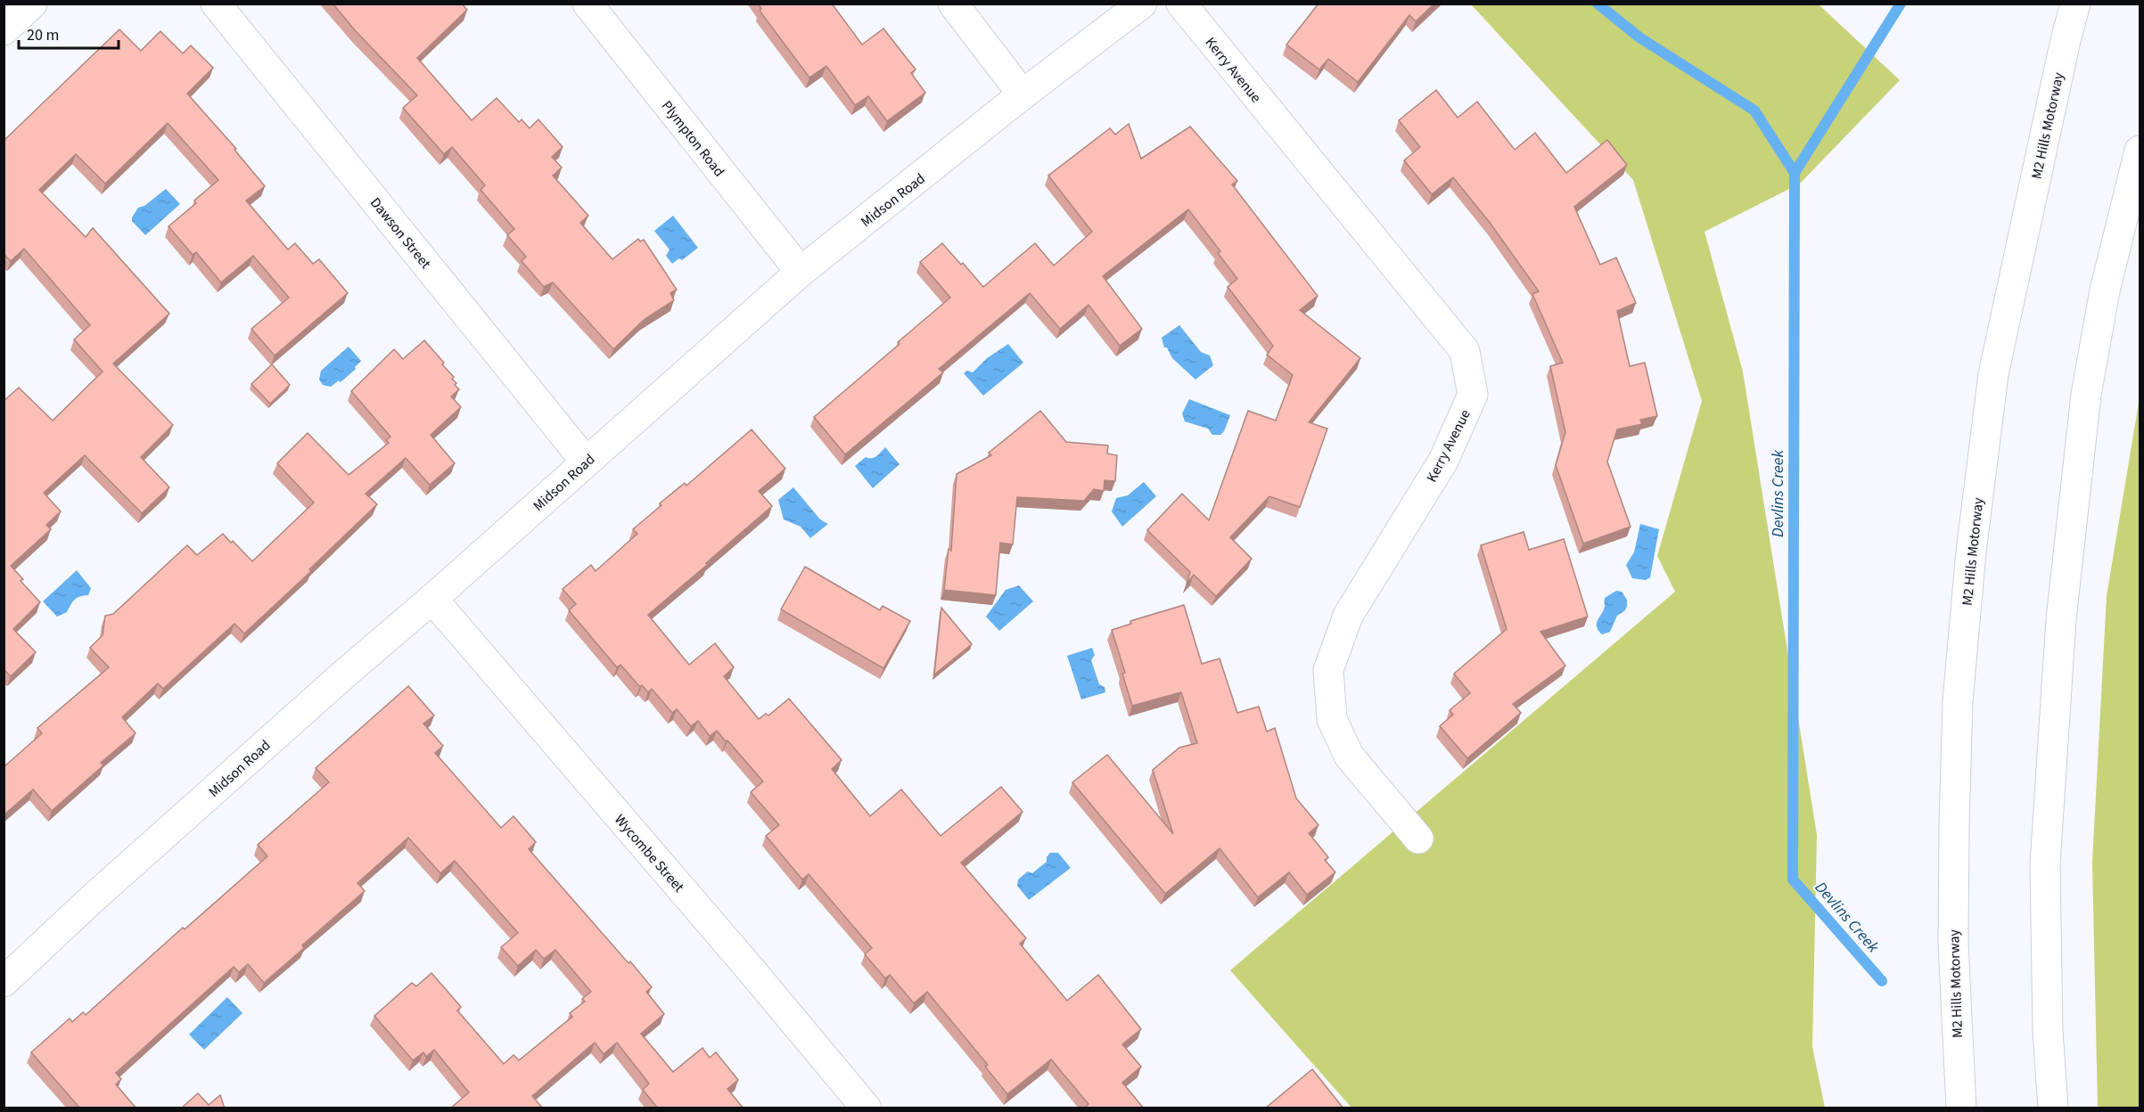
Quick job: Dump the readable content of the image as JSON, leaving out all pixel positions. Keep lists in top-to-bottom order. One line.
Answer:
{"streets":{"main road":["Kerry Avenue","M2 Hills Motorway","Plympton Road","Midson Road","Dawson Street","Wycombe Street"]},"crossings":[["Plympton Road","Midson Road"],["Midson Road","Dawson Street"],["Midson Road","Wycombe Street"]],"water":["Devlins Creek"],"scale_bar":"20 m"}
